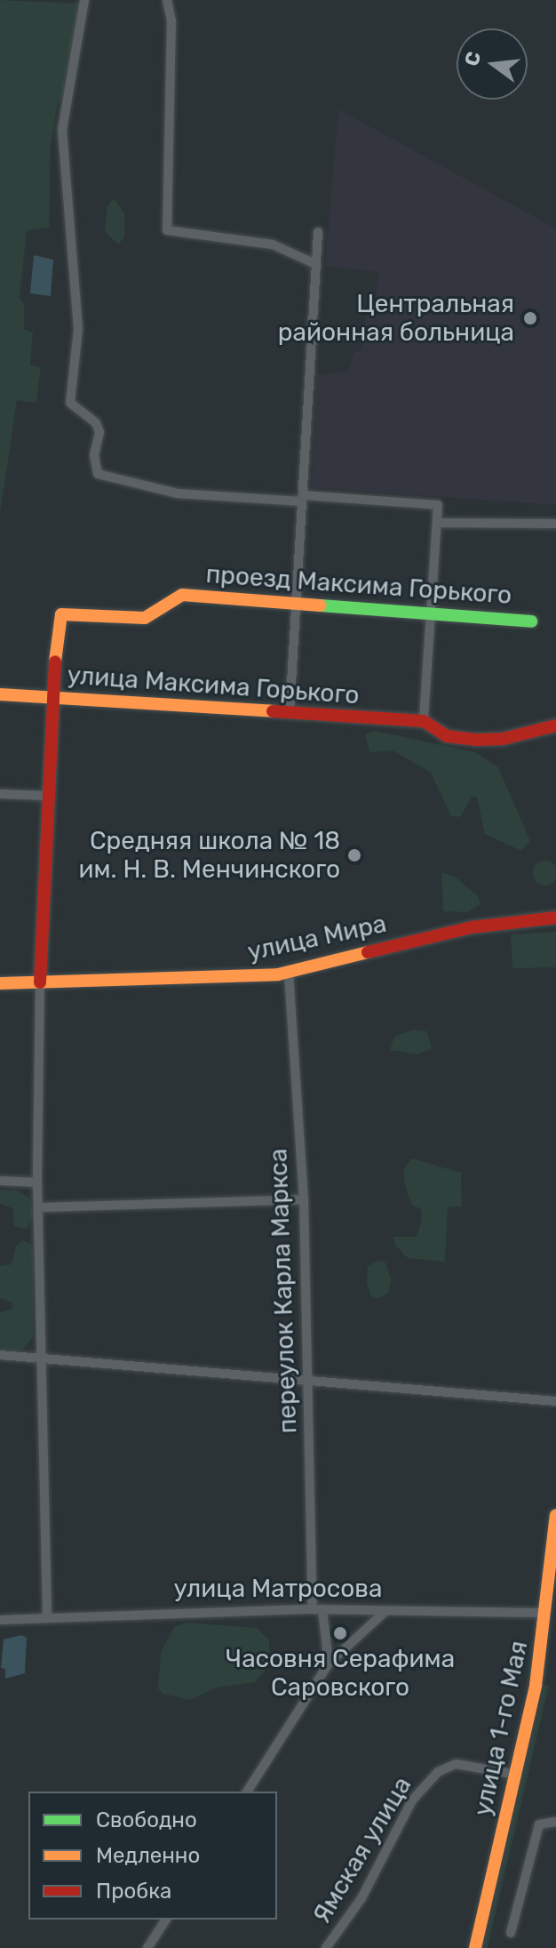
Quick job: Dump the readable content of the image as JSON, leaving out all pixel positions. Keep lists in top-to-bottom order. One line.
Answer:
{"streets":{"street":["проезд Максима Горького","улица Максима Горького","улица Мира","переулок Карла Маркса","улица Матросова","улица 1-го Мая","Ямская улица"]},"crossings":[["проезд Максима Горького","улица Максима Горького"],["улица Мира","переулок Карла Маркса"],["переулок Карла Маркса","улица Матросова"],["улица Матросова","улица 1-го Мая"],["улица 1-го Мая","Ямская улица"]],"places":["Центральная районная больница","Средняя школа № 18 им. Н. В. Менчинского","Часовня Серафима Саровского"],"legend":["Свободно","Медленно","Пробка"],"north":"left"}
